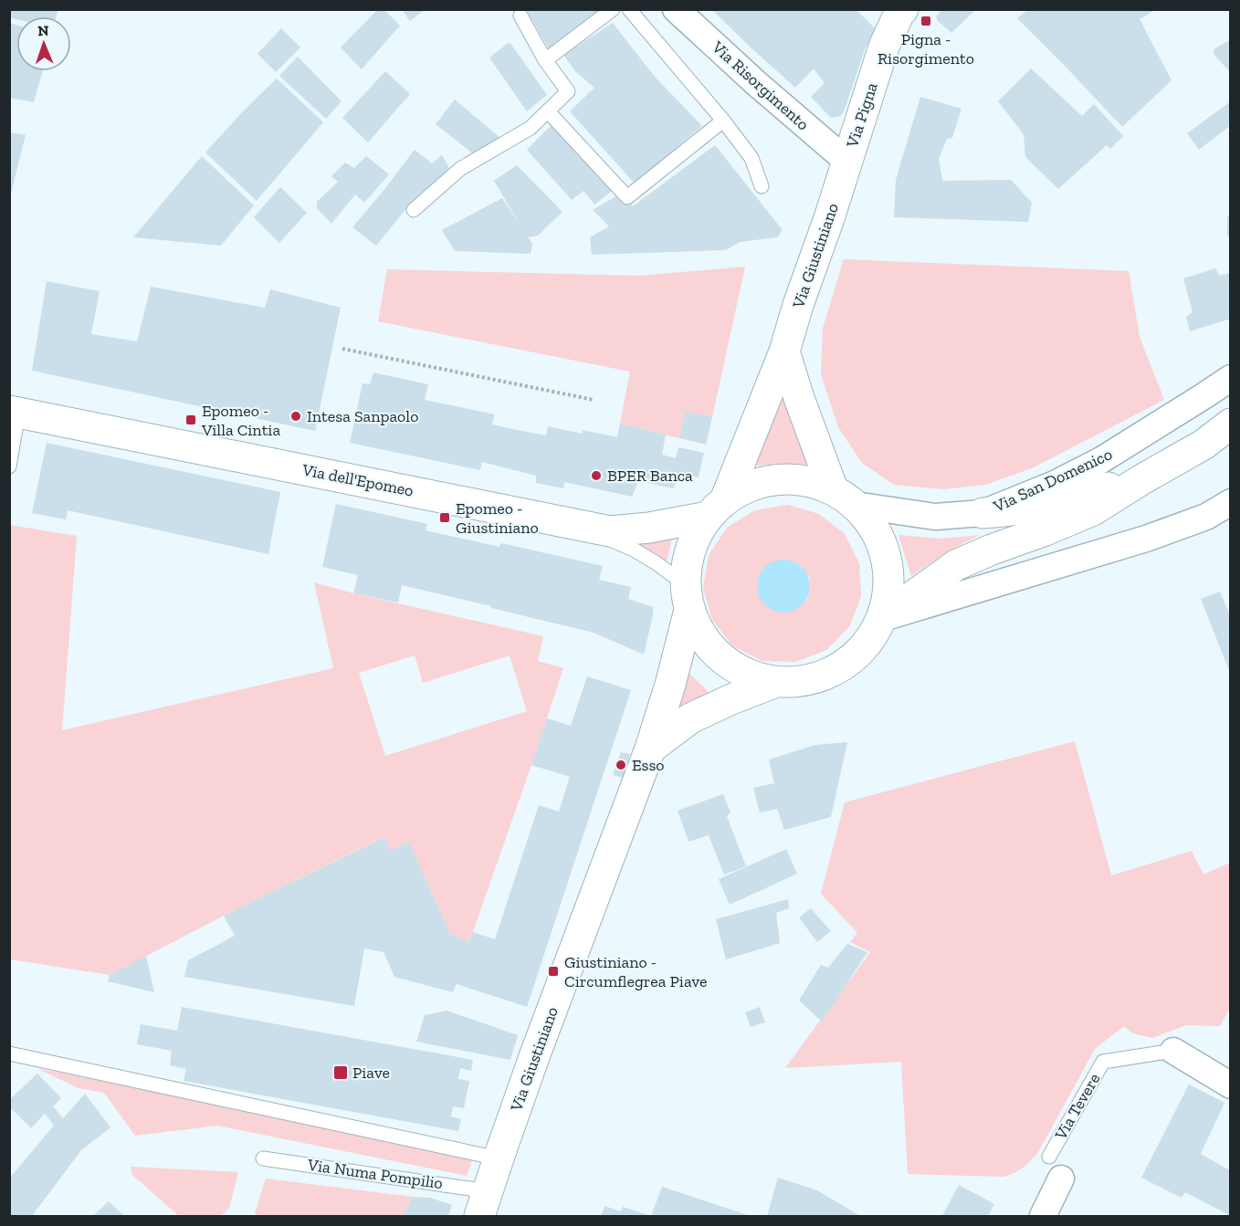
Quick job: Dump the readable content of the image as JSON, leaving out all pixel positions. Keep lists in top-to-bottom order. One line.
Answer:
{"streets":{"main road":["Via Pigna","Via Giustiniano","Via dell'Epomeo"],"street":["Via Risorgimento","Via San Domenico","Via Tevere"],"lane":["Via Numa Pompilio"]},"crossings":[["Via Risorgimento","Via Pigna"],["Via Risorgimento","Via Giustiniano"],["Via Pigna","Via Giustiniano"],["Via Giustiniano","Via dell'Epomeo"],["Via Giustiniano","Via Numa Pompilio"]],"places":{"transit":["Pigna - Risorgimento","Epomeo - Villa Cintia","Epomeo - Giustiniano","Giustiniano - Circumflegrea Piave","Piave"],"other":["Intesa Sanpaolo","BPER Banca","Esso"]},"north":"top"}
